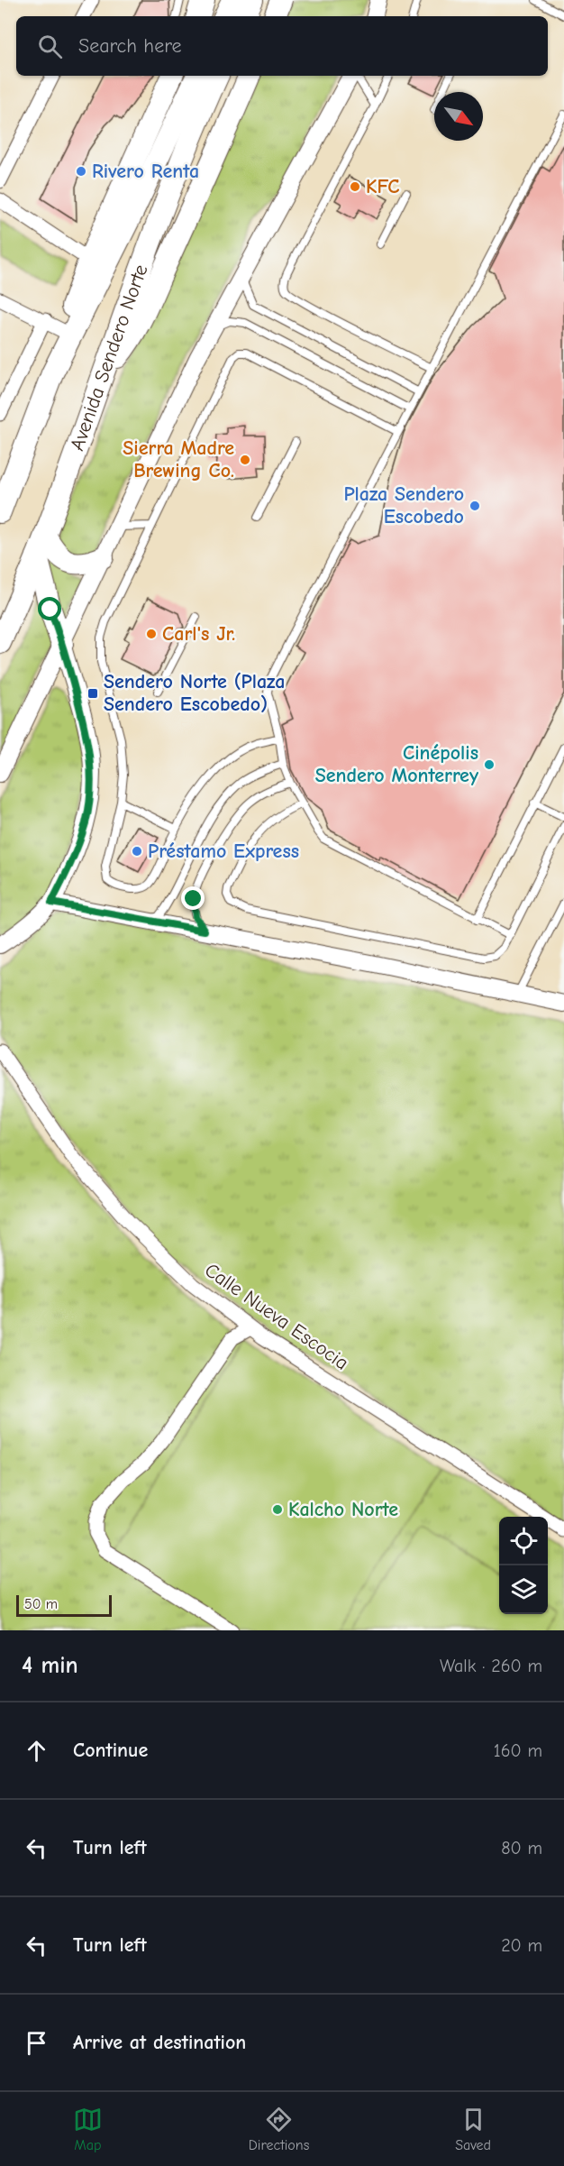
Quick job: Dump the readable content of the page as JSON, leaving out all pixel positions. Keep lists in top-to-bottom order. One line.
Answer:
{"streets":{"main road":["Avenida Sendero Norte"],"street":["Calle Nueva Escocia"]},"places":{"other":["Rivero Renta","KFC","Sierra Madre Brewing Co.","Plaza Sendero Escobedo","Carl's Jr.","Cinépolis Sendero Monterrey","Préstamo Express","Kalcho Norte"],"transit":["Sendero Norte (Plaza Sendero Escobedo)"]},"scale_bar":"50 m","north":"bottom right","page":{"search":"Search here","scale":"50 m","heading":["4 min","Walk · 260 m"],"list":[["Continue","160 m"],["Turn left","80 m"],["Turn left","20 m"],"Arrive at destination"],"nav":["Map","Directions","Saved"]}}
